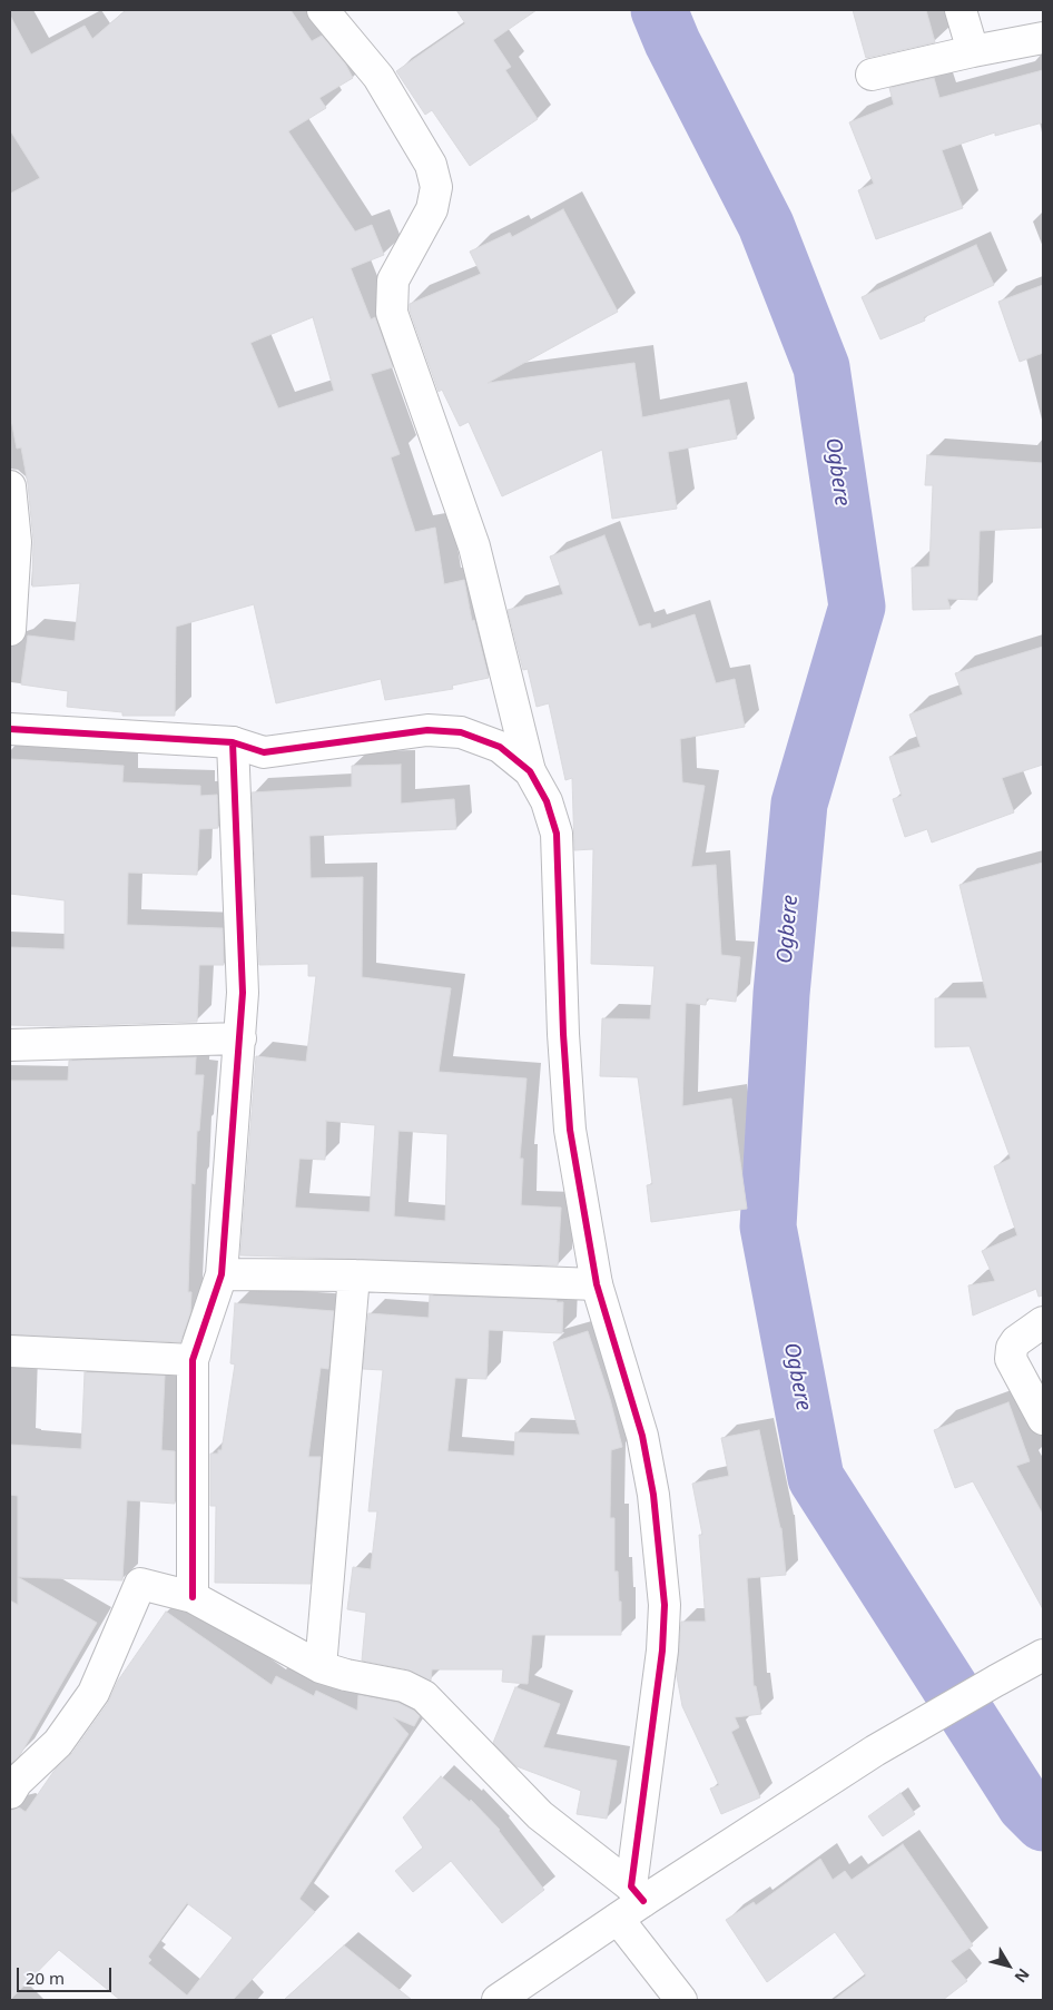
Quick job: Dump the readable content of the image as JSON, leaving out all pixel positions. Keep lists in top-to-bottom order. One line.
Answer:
{"water":["Ogbere"],"scale_bar":"20 m","north":"bottom right"}
